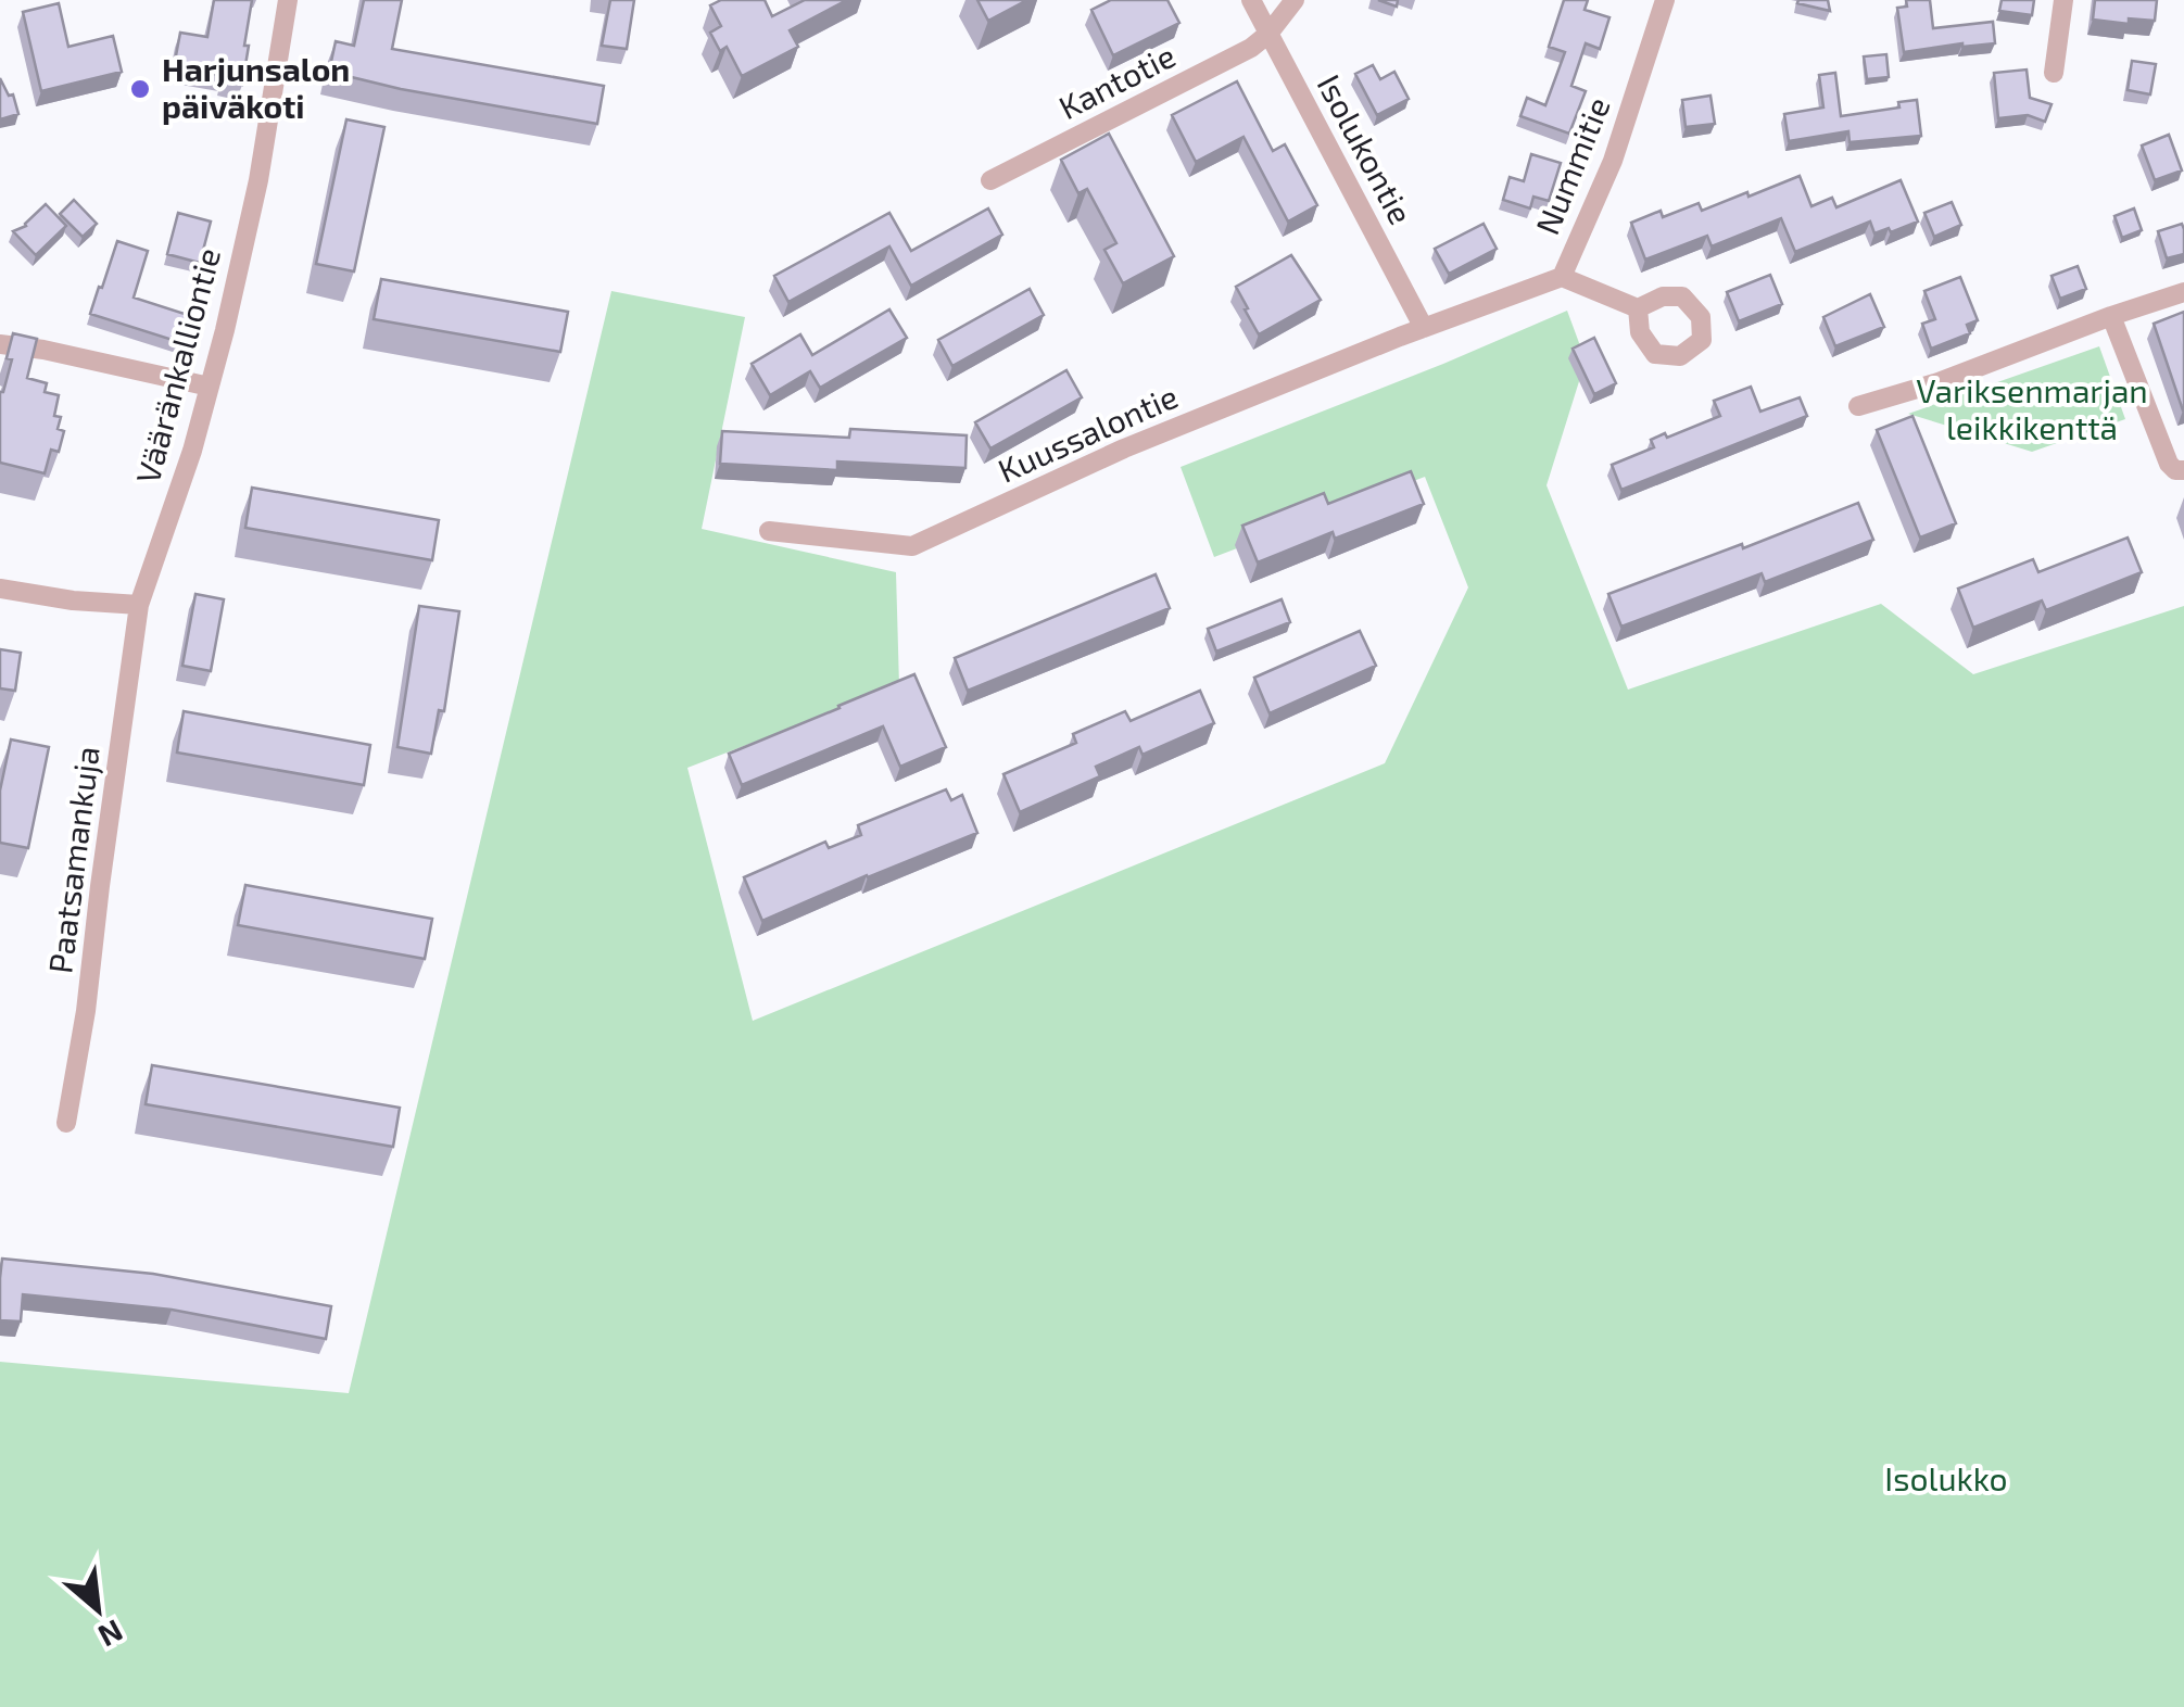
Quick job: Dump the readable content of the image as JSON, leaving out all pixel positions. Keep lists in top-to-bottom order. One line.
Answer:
{"streets":{"street":["Kantotie","Isolukontie","Nummitie","Vääränkalliontie","Kuussalontie","Paatsamankuja"]},"crossings":[["Kantotie","Isolukontie"],["Isolukontie","Nummitie"],["Isolukontie","Kuussalontie"],["Nummitie","Kuussalontie"],["Vääränkalliontie","Paatsamankuja"]],"parks":["Variksenmarjan leikkikenttä","Isolukko"],"places":["Harjunsalon päiväkoti"],"north":"bottom right"}
